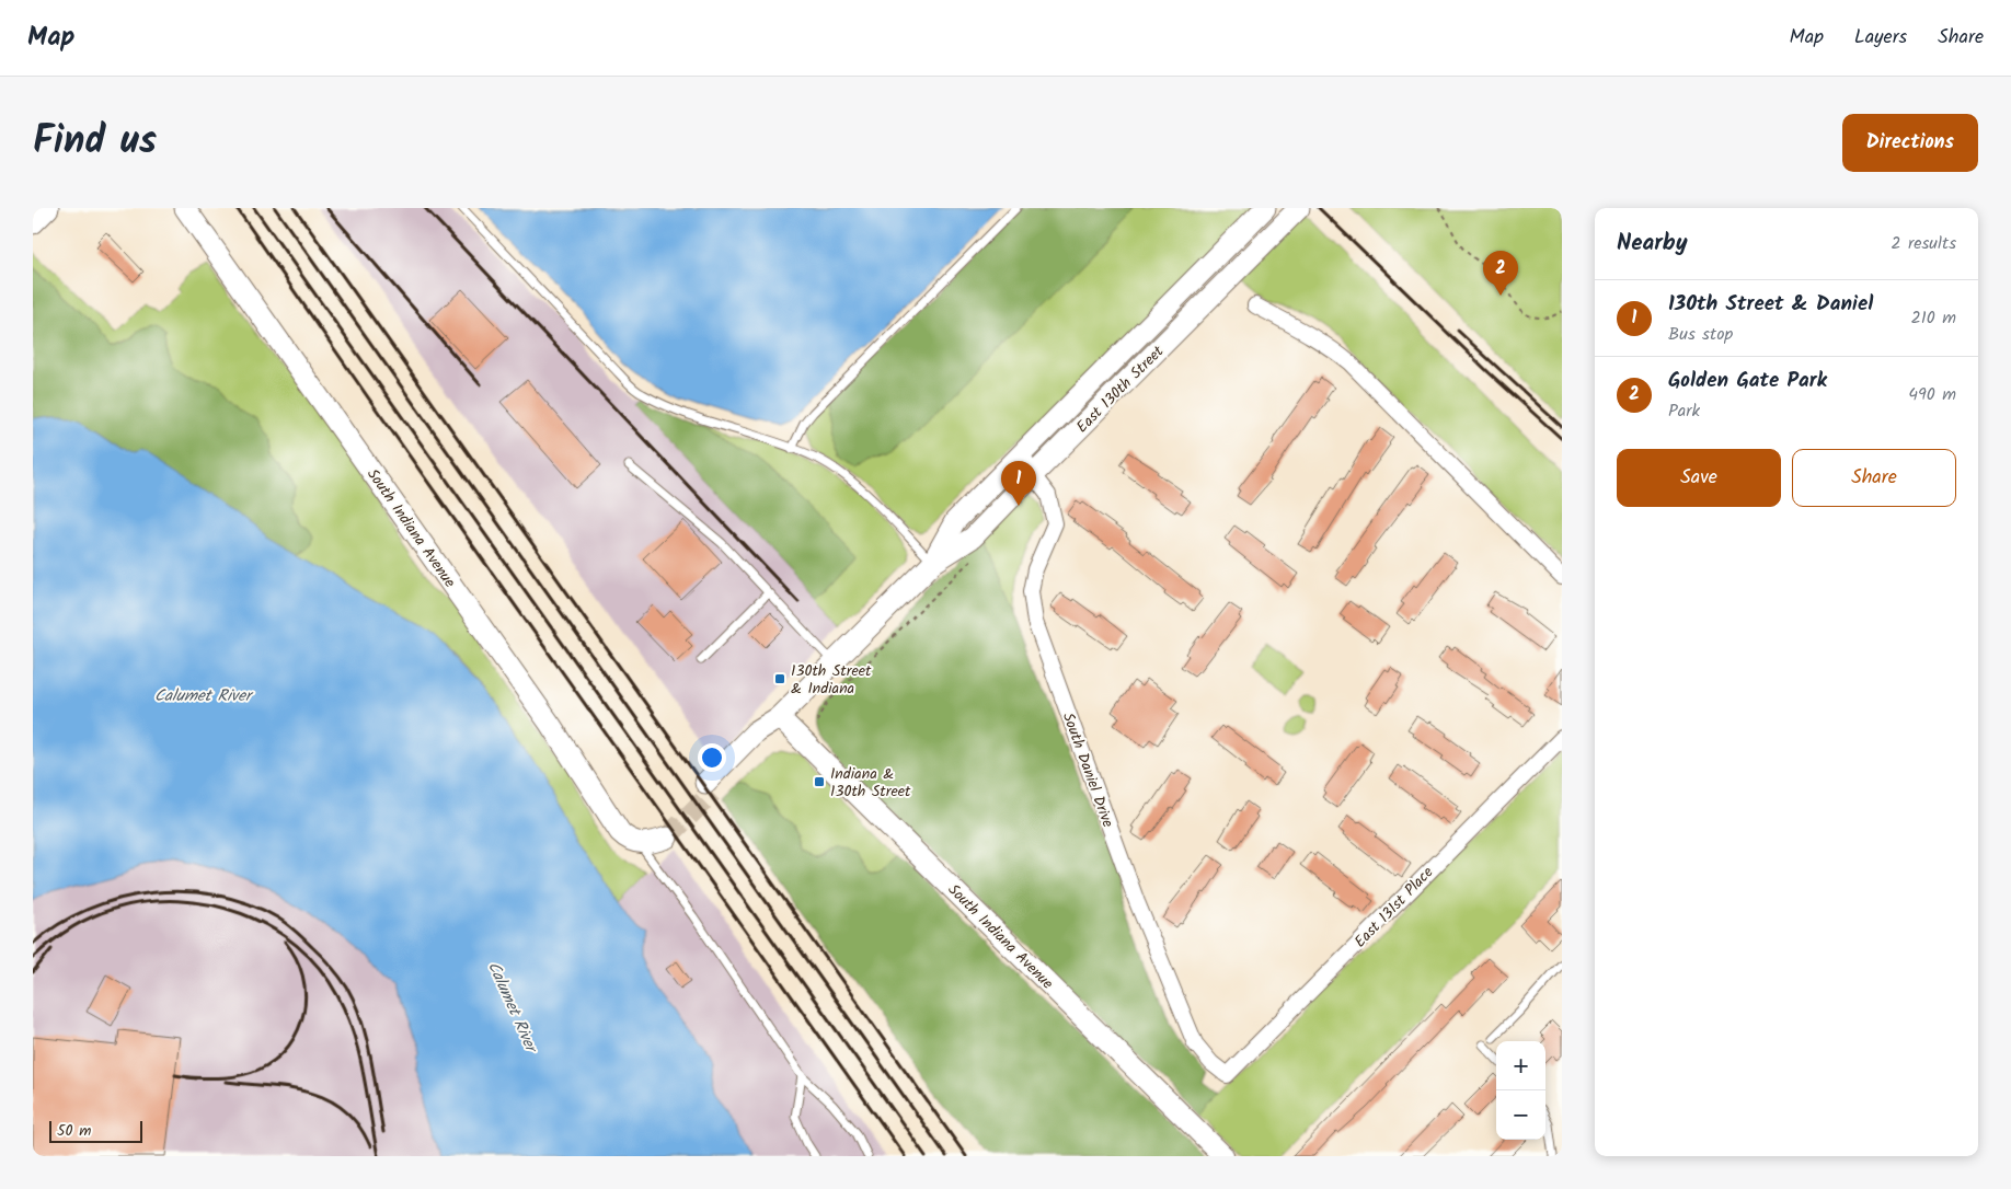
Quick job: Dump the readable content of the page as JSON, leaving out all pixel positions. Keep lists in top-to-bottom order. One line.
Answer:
{"streets":{"main road":["East 130th Street","South Indiana Avenue"],"street":["South Daniel Drive","East 131st Place"]},"crossings":[["East 130th Street","South Indiana Avenue"],["East 130th Street","South Daniel Drive"],["South Daniel Drive","East 131st Place"]],"water":["Calumet River"],"places":{"transit":["130th Street & Indiana","Indiana & 130th Street"]},"scale_bar":"50 m","page":{"header":"Map","nav":["Map","Layers","Share"],"title":"Find us","buttons":["Directions",["Save","Share"]],"heading":["Nearby","2 results"],"pins":["2","1"],"list":[{"mark":"1","name":"130th Street & Daniel","note":"Bus stop","value":"210 m"},{"mark":"2","name":"Golden Gate Park","note":"Park","value":"490 m"}],"map_buttons":["+","−"],"scale":"50 m"}}
